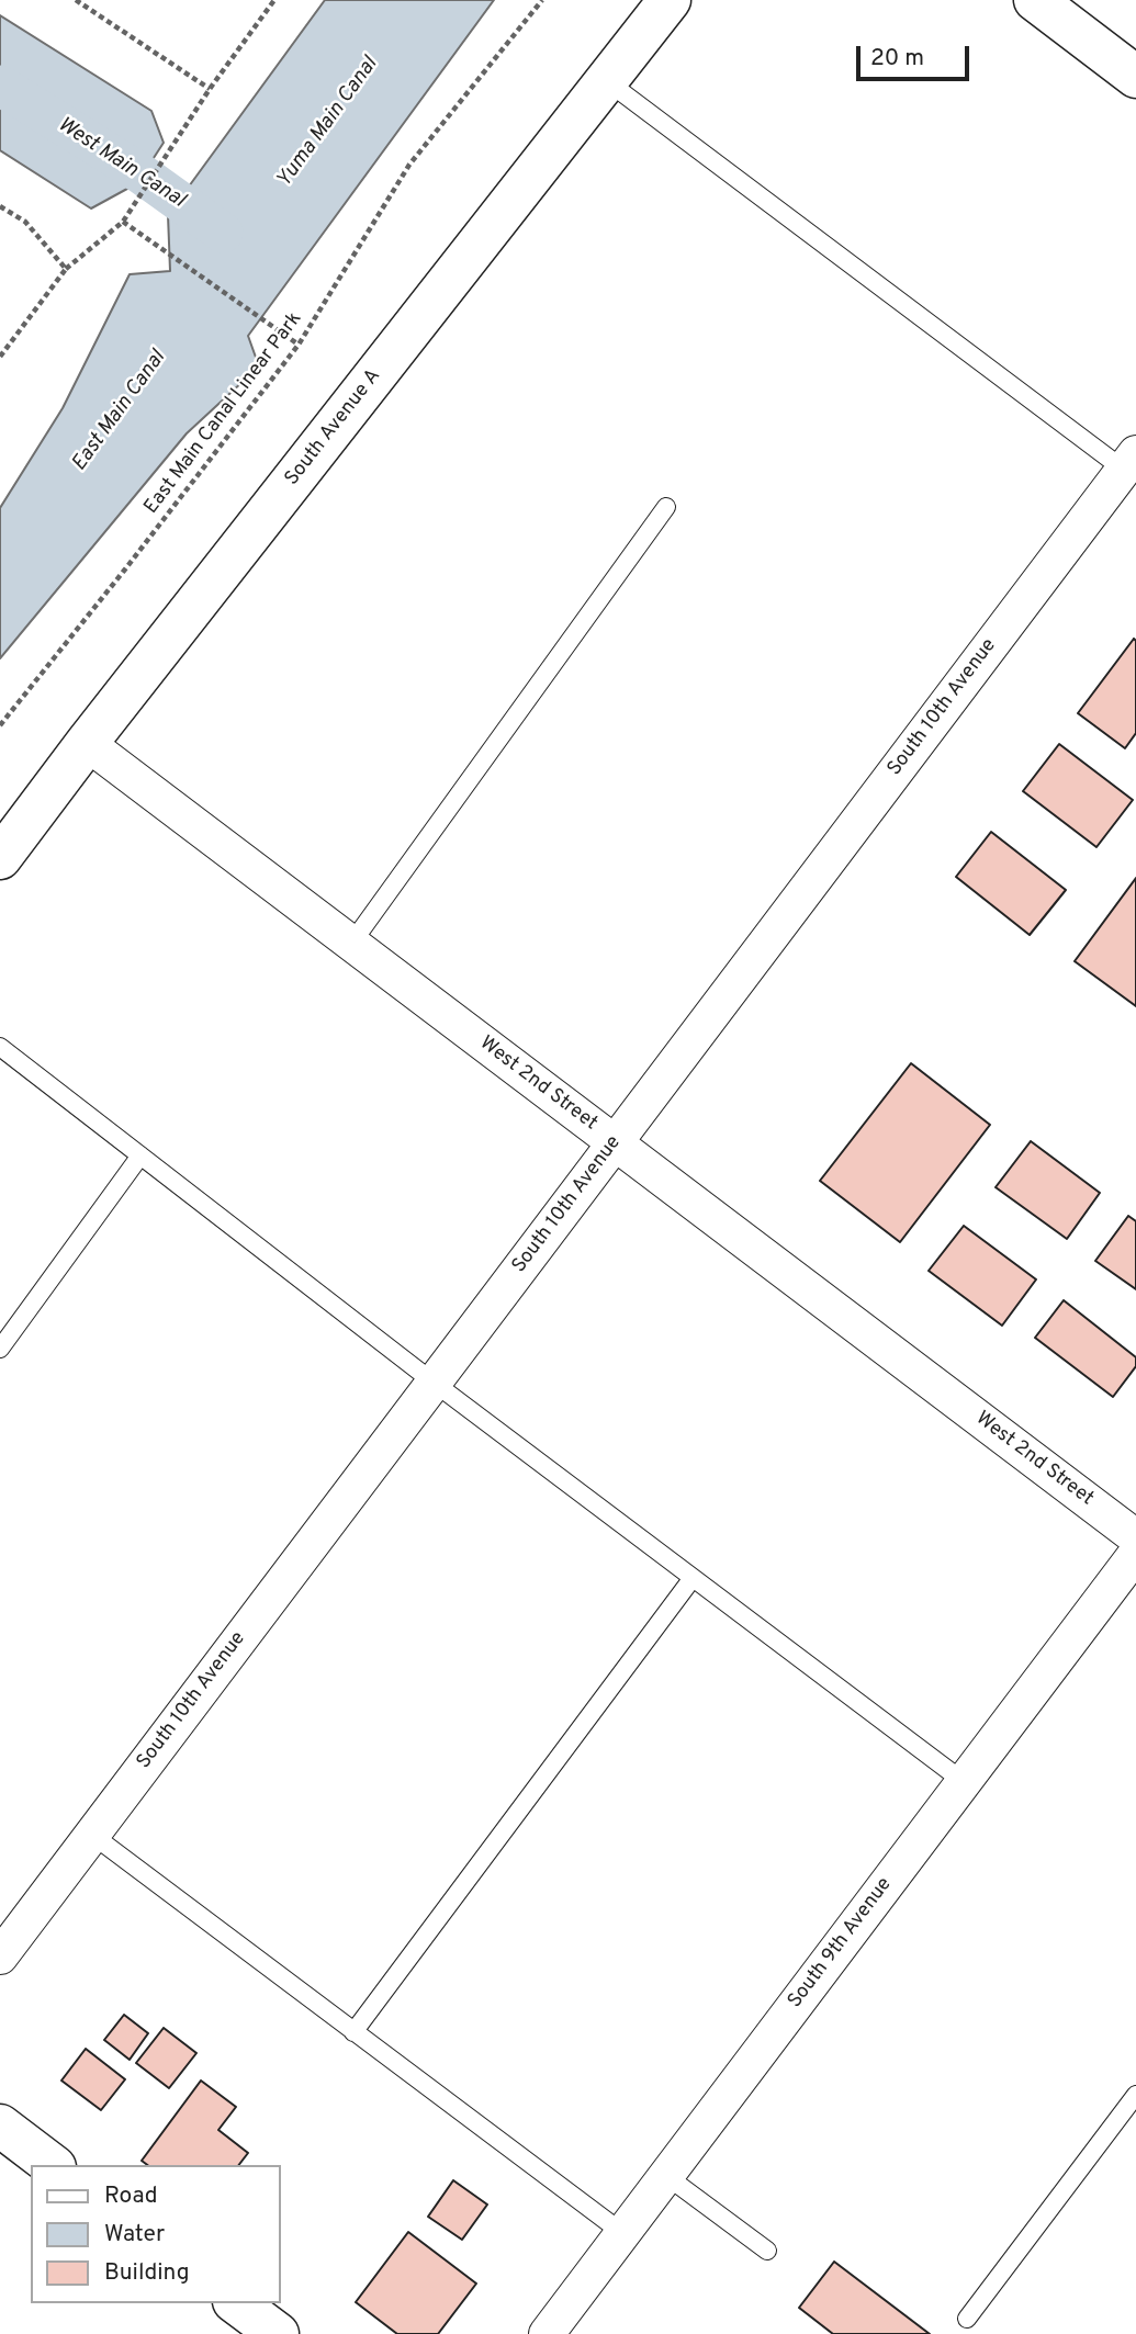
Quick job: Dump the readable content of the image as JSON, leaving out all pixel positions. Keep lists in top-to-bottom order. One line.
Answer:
{"streets":{"main road":["South Avenue A"],"street":["South 10th Avenue","West 2nd Street","South 9th Avenue"],"path":["East Main Canal Linear Park"]},"crossings":[["South Avenue A","West 2nd Street"],["South 10th Avenue","West 2nd Street"]],"water":["Yuma Main Canal","West Main Canal","East Main Canal"],"legend":["Road","Water","Building"],"scale_bar":"20 m"}
